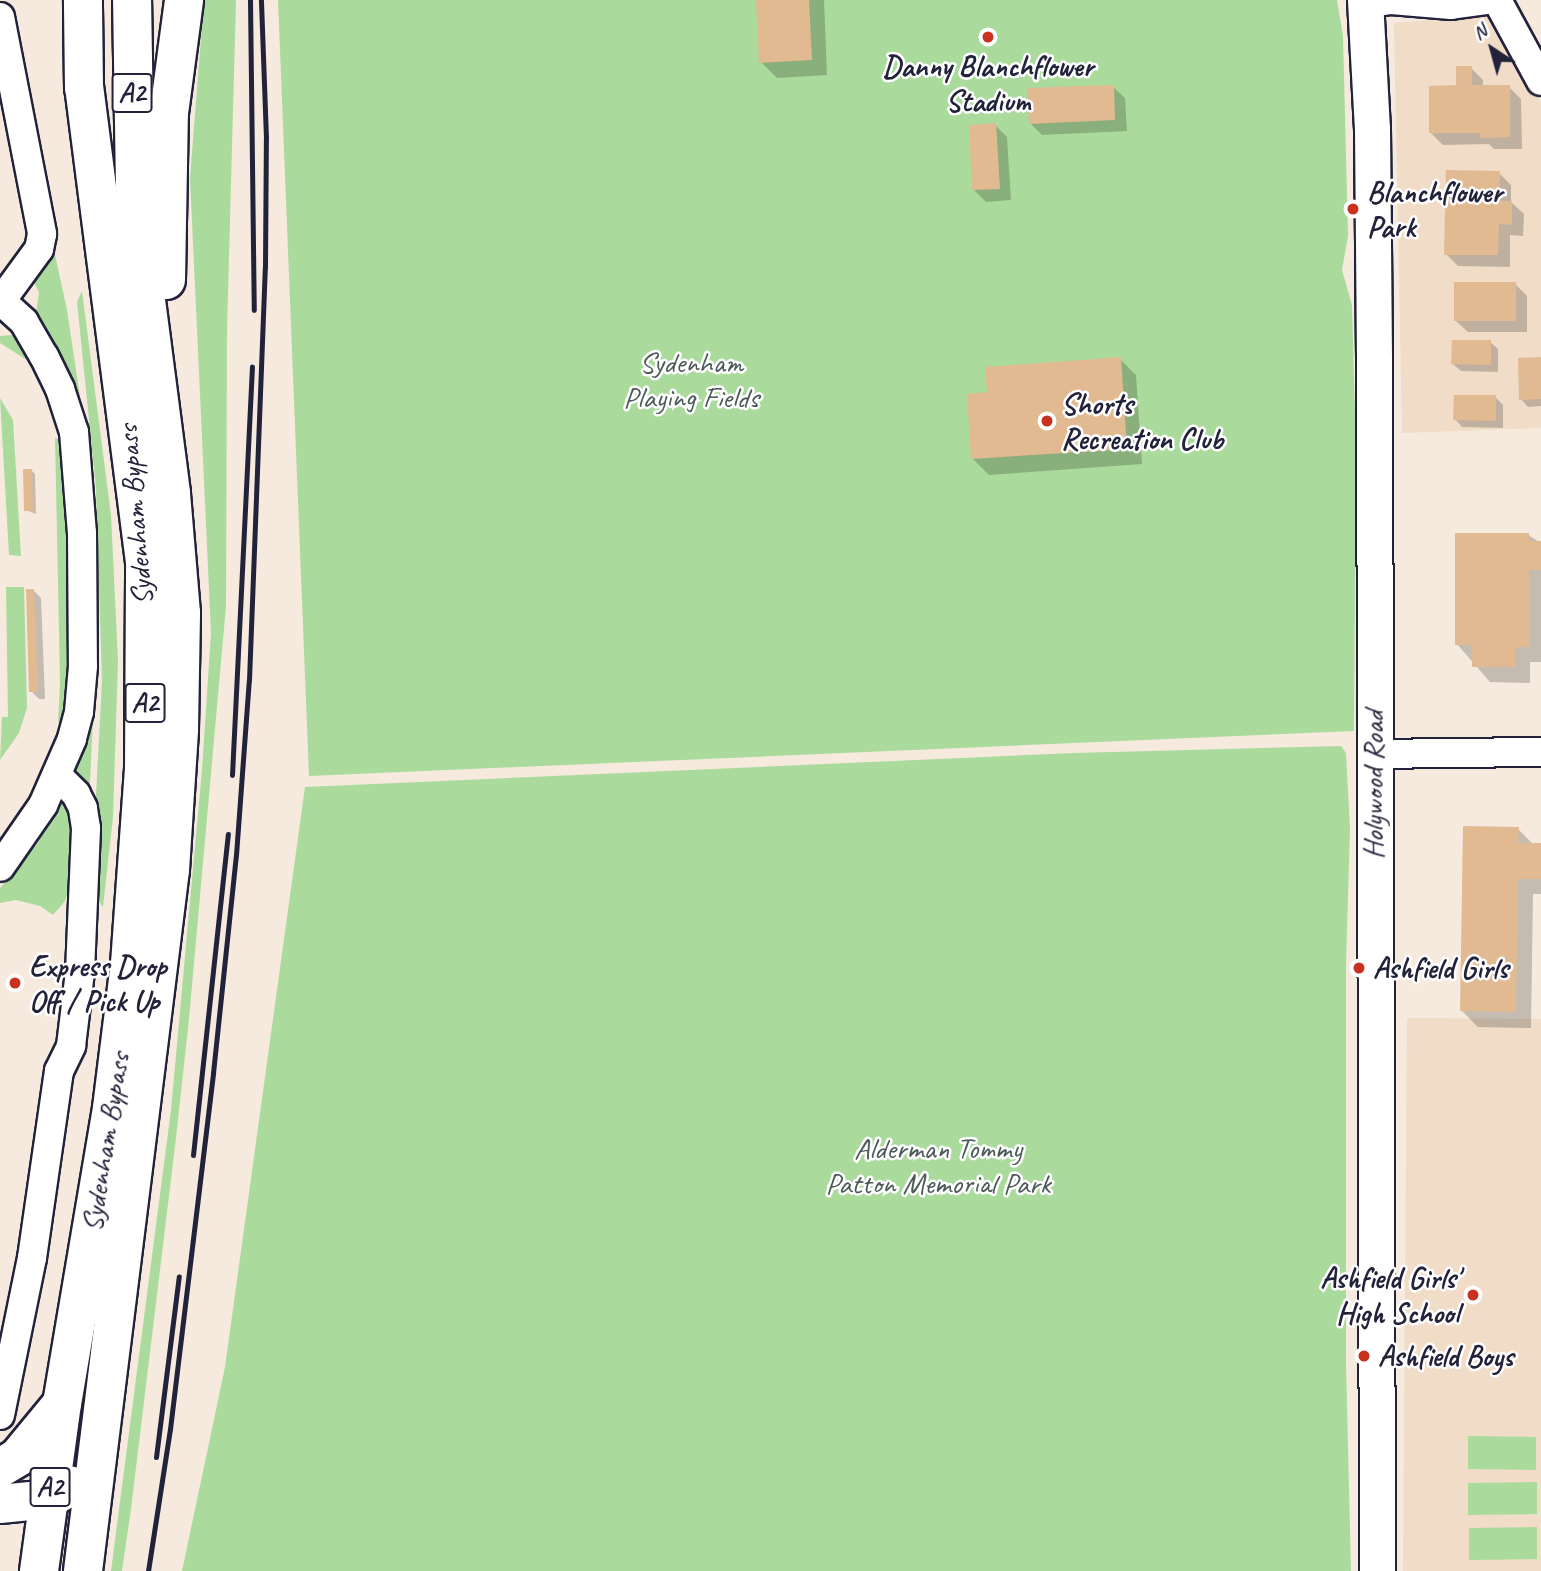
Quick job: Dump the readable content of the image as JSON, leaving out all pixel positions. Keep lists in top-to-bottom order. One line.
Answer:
{"streets":{"highway":["A2","Sydenham Bypass"],"main road":["Holywood Road"]},"parks":["Sydenham Playing Fields","Alderman Tommy Patton Memorial Park"],"places":["Danny Blanchflower Stadium","Blanchflower Park","Shorts Recreation Club","Ashfield Girls","Express Drop Off / Pick Up","Ashfield Girls' High School","Ashfield Boys"],"north":"top left"}
